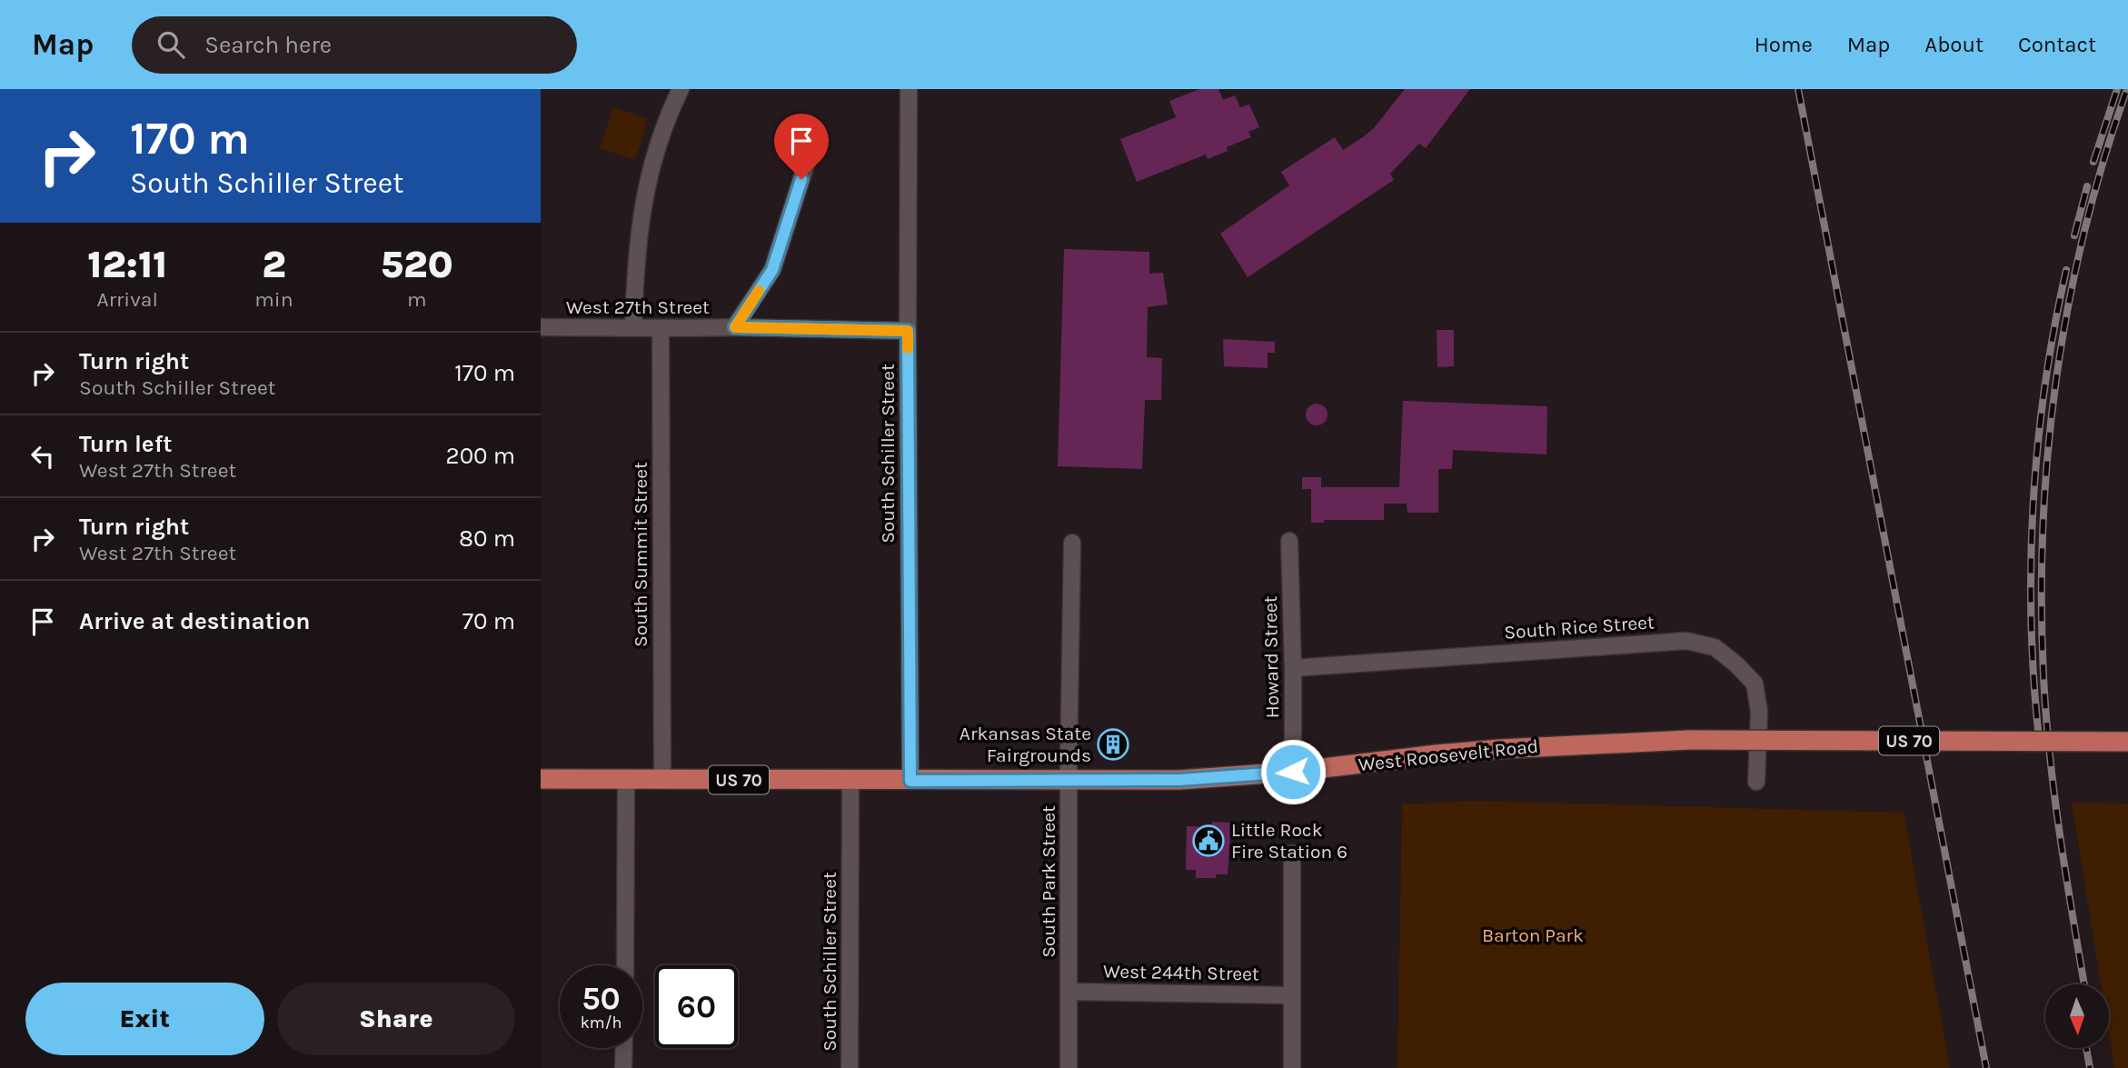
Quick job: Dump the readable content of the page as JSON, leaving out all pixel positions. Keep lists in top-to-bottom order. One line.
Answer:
{"streets":{"main road":["US 70","West Roosevelt Road"],"street":["West 27th Street","South Schiller Street","South Summit Street","South Rice Street","Howard Street","South Park Street","West 244th Street"]},"crossings":[["West 27th Street","South Schiller Street"],["West 27th Street","South Summit Street"],["South Schiller Street","West Roosevelt Road"],["South Summit Street","West Roosevelt Road"],["South Rice Street","Howard Street"],["Howard Street","West Roosevelt Road"],["West Roosevelt Road","South Park Street"],["South Park Street","West 244th Street"]],"parks":["Barton Park"],"places":{"building":["Arkansas State Fairgrounds"],"public building":["Little Rock Fire Station 6"]},"north":"bottom","page":{"header":"Map","search":"Search here","nav":["Home","Map","About","Contact"],"turn":["170 m","South Schiller Street"],"eta":["12:11","Arrival","2","min","520","m"],"list":[{"name":"Turn right","note":"South Schiller Street","value":"170 m"},{"name":"Turn left","note":"West 27th Street","value":"200 m"},{"name":"Turn right","note":"West 27th Street","value":"80 m"},{"name":"Arrive at destination","value":"70 m"}],"speed":"50 km/h","limit":"60","buttons":["Exit","Share"]}}
